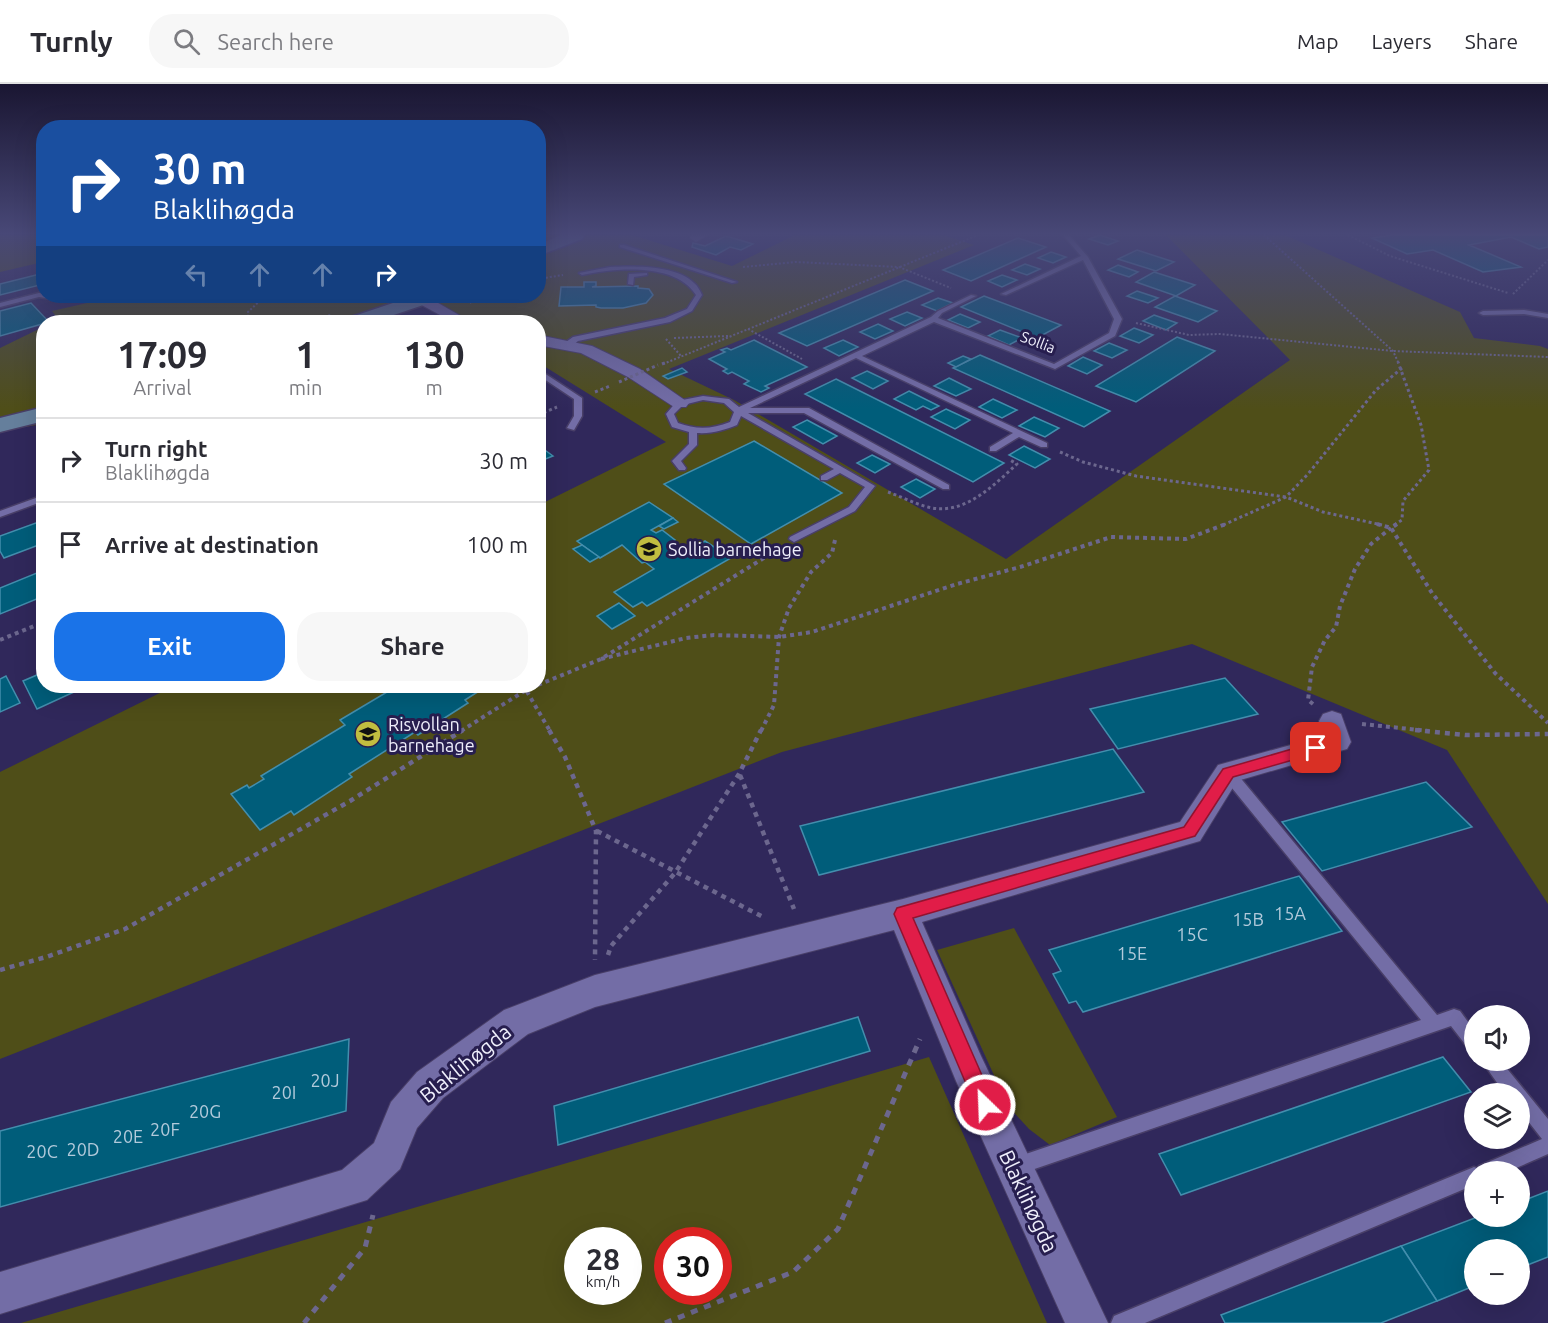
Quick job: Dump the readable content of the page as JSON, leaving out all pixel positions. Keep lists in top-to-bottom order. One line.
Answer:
{"streets":{"street":["Blaklihøgda"],"lane":["Sollia"]},"places":{"school or university":["Sollia barnehage","Risvollan barnehage"]},"house_numbers":["15A","15B","15C","15E","20J","20I","20G","20F","20E","20D","20C"],"page":{"header":"Turnly","search":"Search here","nav":["Map","Layers","Share"],"turn":["30 m","Blaklihøgda"],"eta":["17:09","Arrival","1","min","130","m"],"list":[{"name":"Turn right","note":"Blaklihøgda","value":"30 m"},{"name":"Arrive at destination","value":"100 m"}],"buttons":["Exit","Share"],"map_buttons":["+","−"],"speed":"28 km/h","limit":"30"}}
